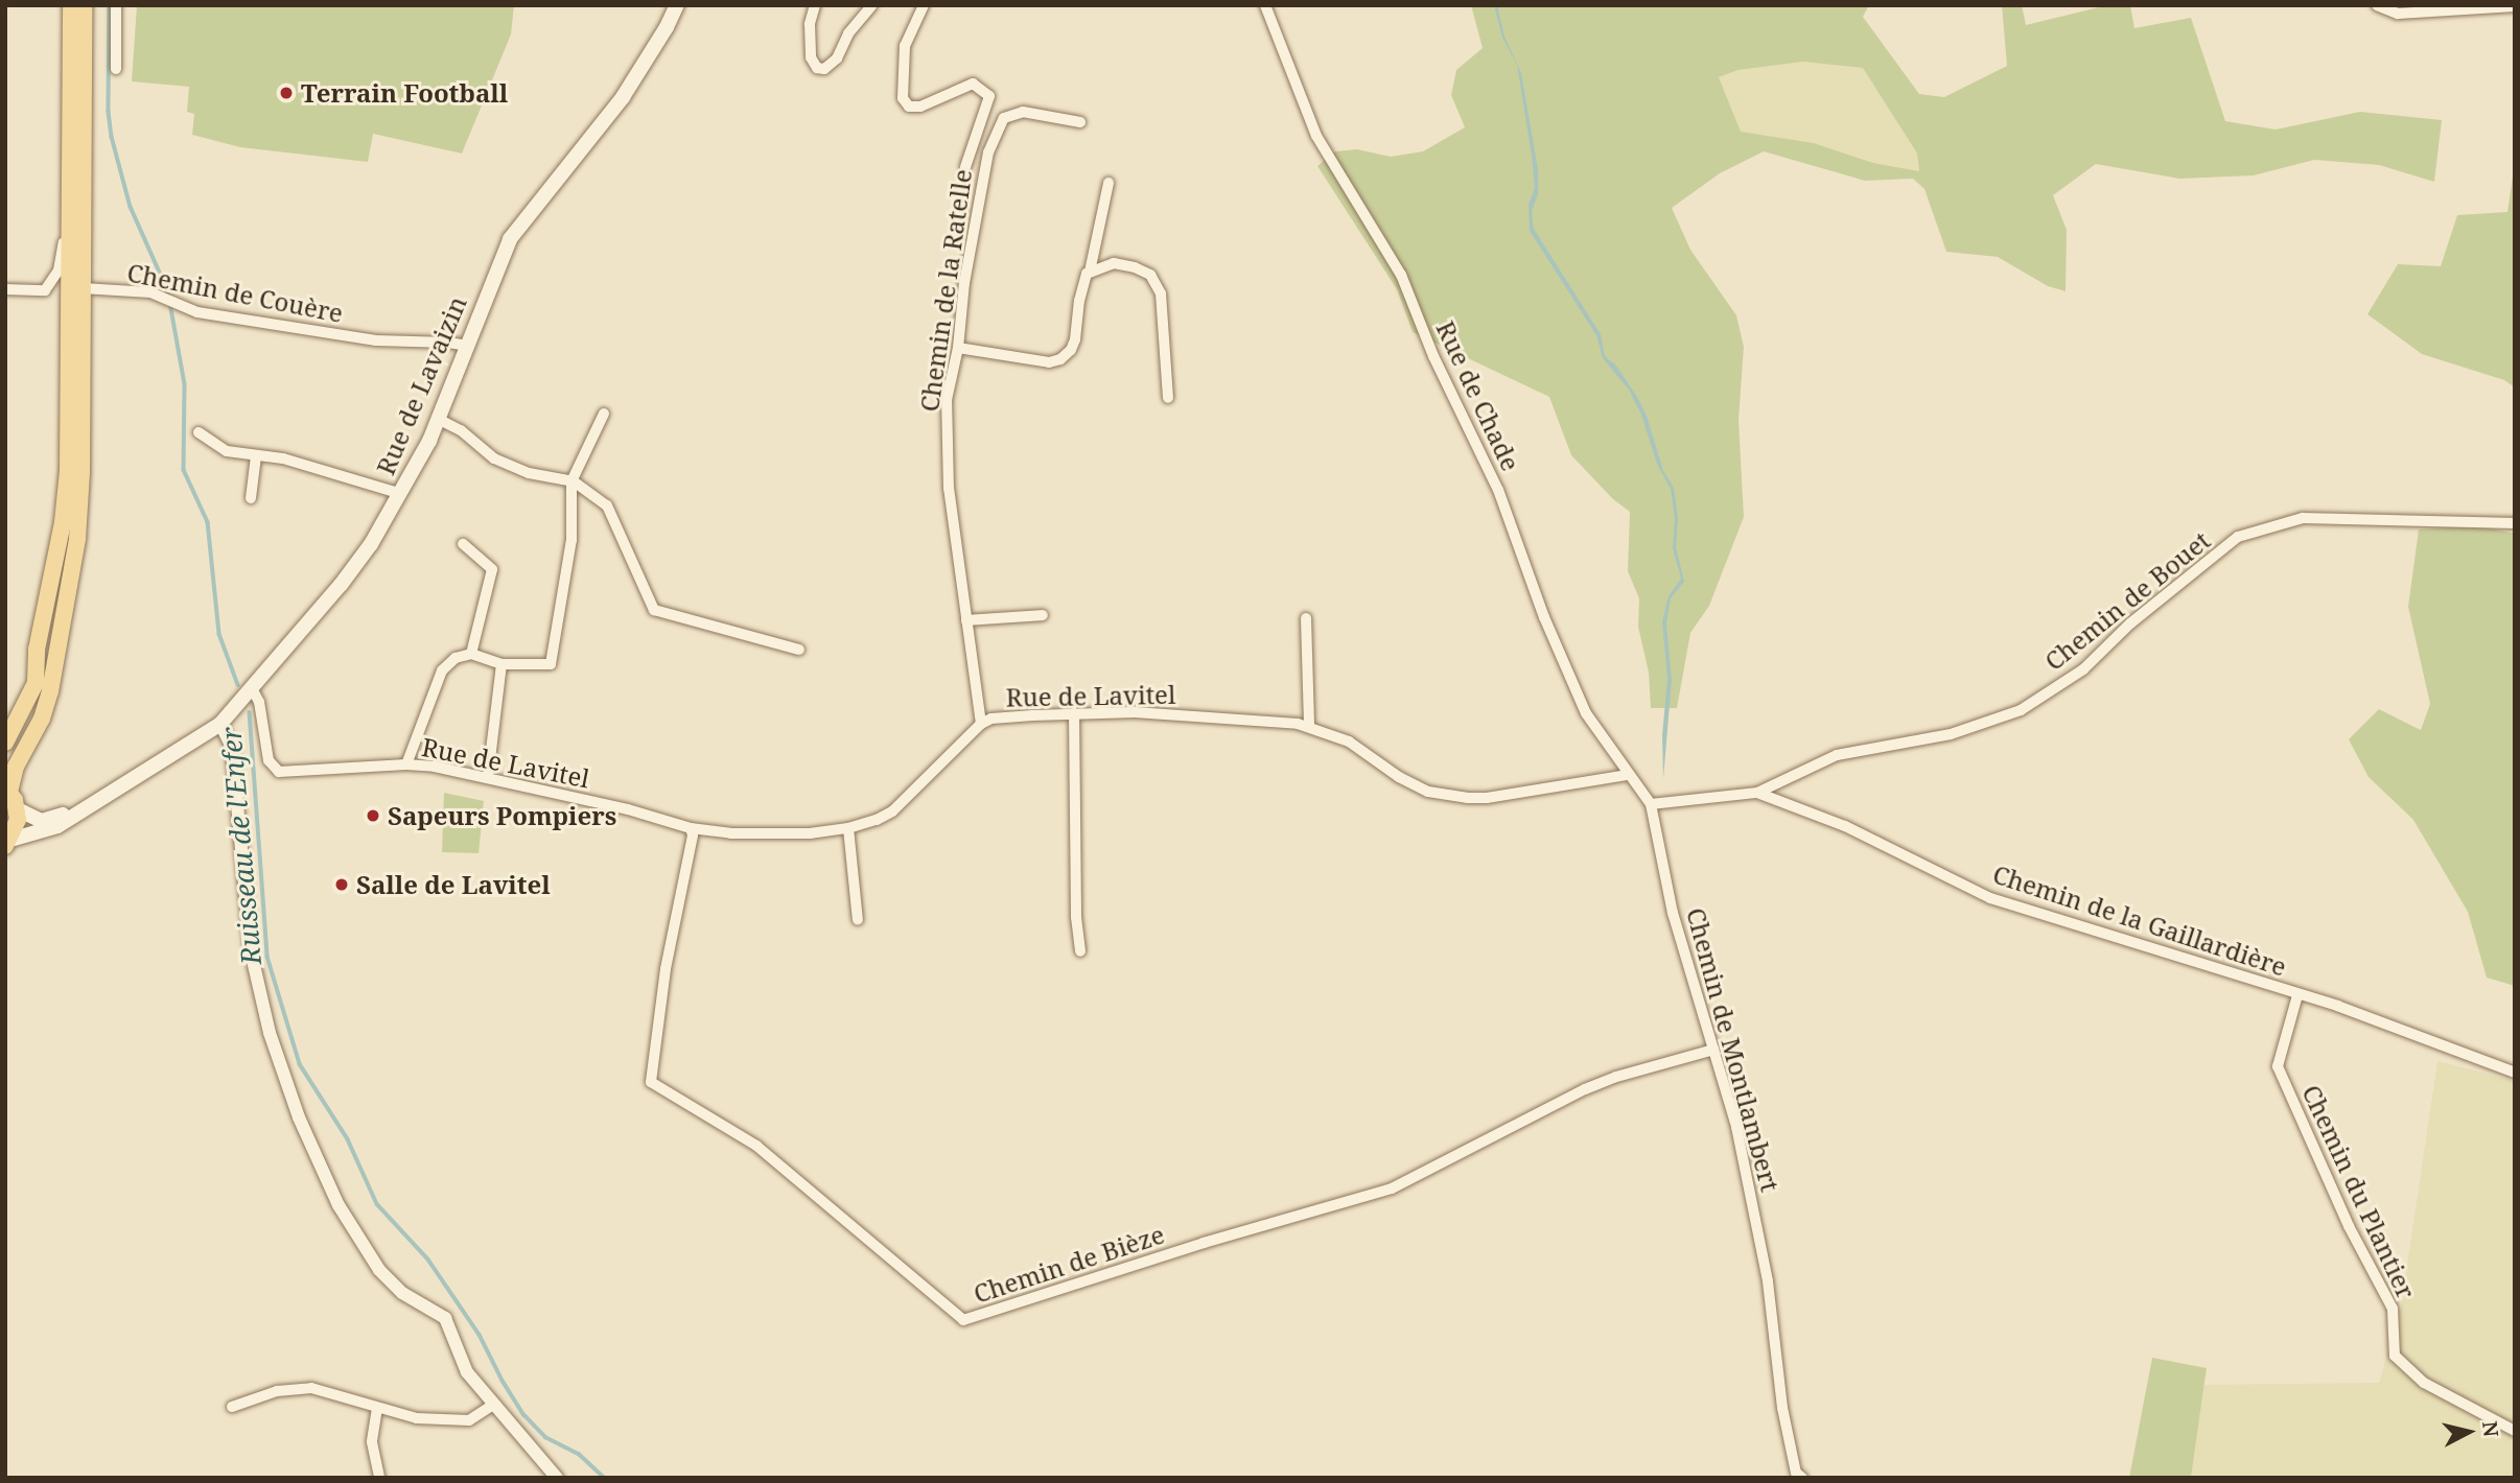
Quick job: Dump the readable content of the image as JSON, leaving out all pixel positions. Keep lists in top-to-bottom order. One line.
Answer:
{"streets":{"main road":["Rue de Lavaizin"],"street":["Chemin de la Ratelle","Chemin de Couère","Rue de Chade","Chemin de Bouet","Rue de Lavitel","Chemin de la Gaillardière","Chemin de Montlambert","Chemin du Plantier","Chemin de Bièze"]},"crossings":[["Chemin de la Ratelle","Rue de Lavitel"],["Chemin de Couère","Rue de Lavaizin"],["Rue de Lavaizin","Rue de Lavitel"],["Rue de Chade","Chemin de Bouet"],["Rue de Chade","Rue de Lavitel"],["Rue de Chade","Chemin de Montlambert"],["Chemin de Bouet","Chemin de la Gaillardière"],["Chemin de Bouet","Chemin de Montlambert"],["Rue de Lavitel","Chemin de Bièze"],["Chemin de la Gaillardière","Chemin du Plantier"],["Chemin de Montlambert","Chemin de Bièze"]],"water":["Ruisseau de l'Enfer"],"places":["Terrain Football","Sapeurs Pompiers","Salle de Lavitel"],"north":"right"}
